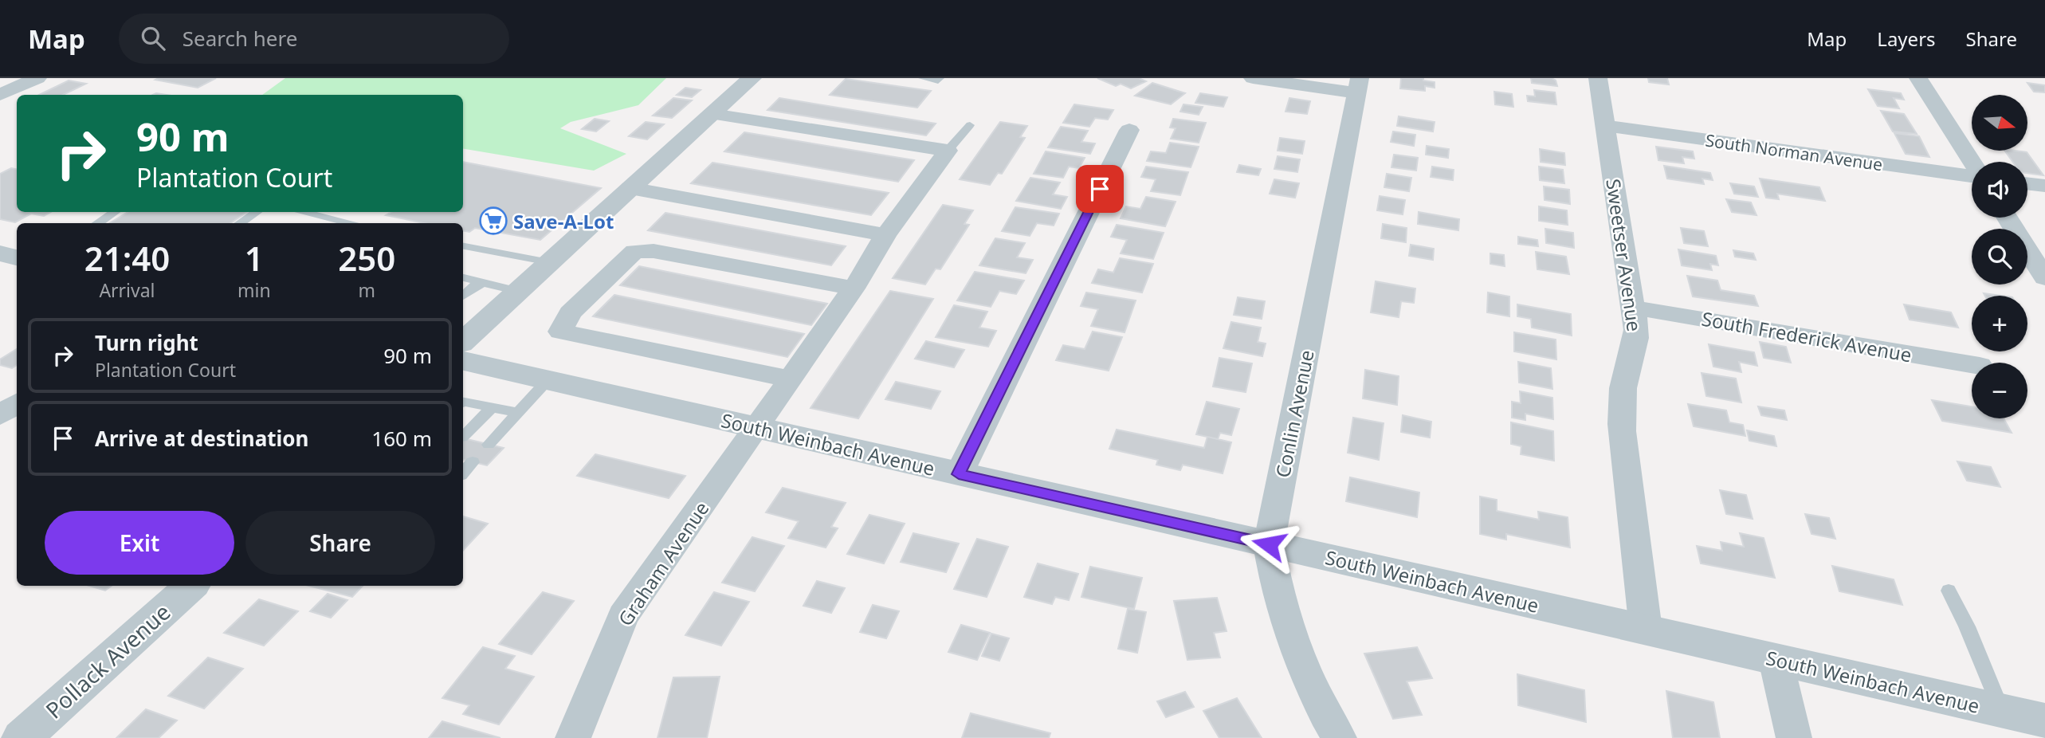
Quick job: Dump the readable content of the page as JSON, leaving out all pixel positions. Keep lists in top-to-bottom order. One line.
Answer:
{"streets":{"street":["South Norman Avenue","Sweetser Avenue","South Frederick Avenue","Conlin Avenue","South Weinbach Avenue","Graham Avenue","Pollack Avenue"]},"crossings":[["South Norman Avenue","Sweetser Avenue"],["Sweetser Avenue","South Frederick Avenue"],["Sweetser Avenue","South Weinbach Avenue"],["Conlin Avenue","South Weinbach Avenue"],["South Weinbach Avenue","Graham Avenue"]],"places":{"supermarket":["Save-A-Lot"]},"north":"right","page":{"header":"Map","search":"Search here","nav":["Map","Layers","Share"],"map_buttons":["+","−"],"turn":["90 m","Plantation Court"],"eta":["21:40","Arrival","1","min","250","m"],"list":[{"name":"Turn right","note":"Plantation Court","value":"90 m"},{"name":"Arrive at destination","value":"160 m"}],"buttons":["Exit","Share"]}}
